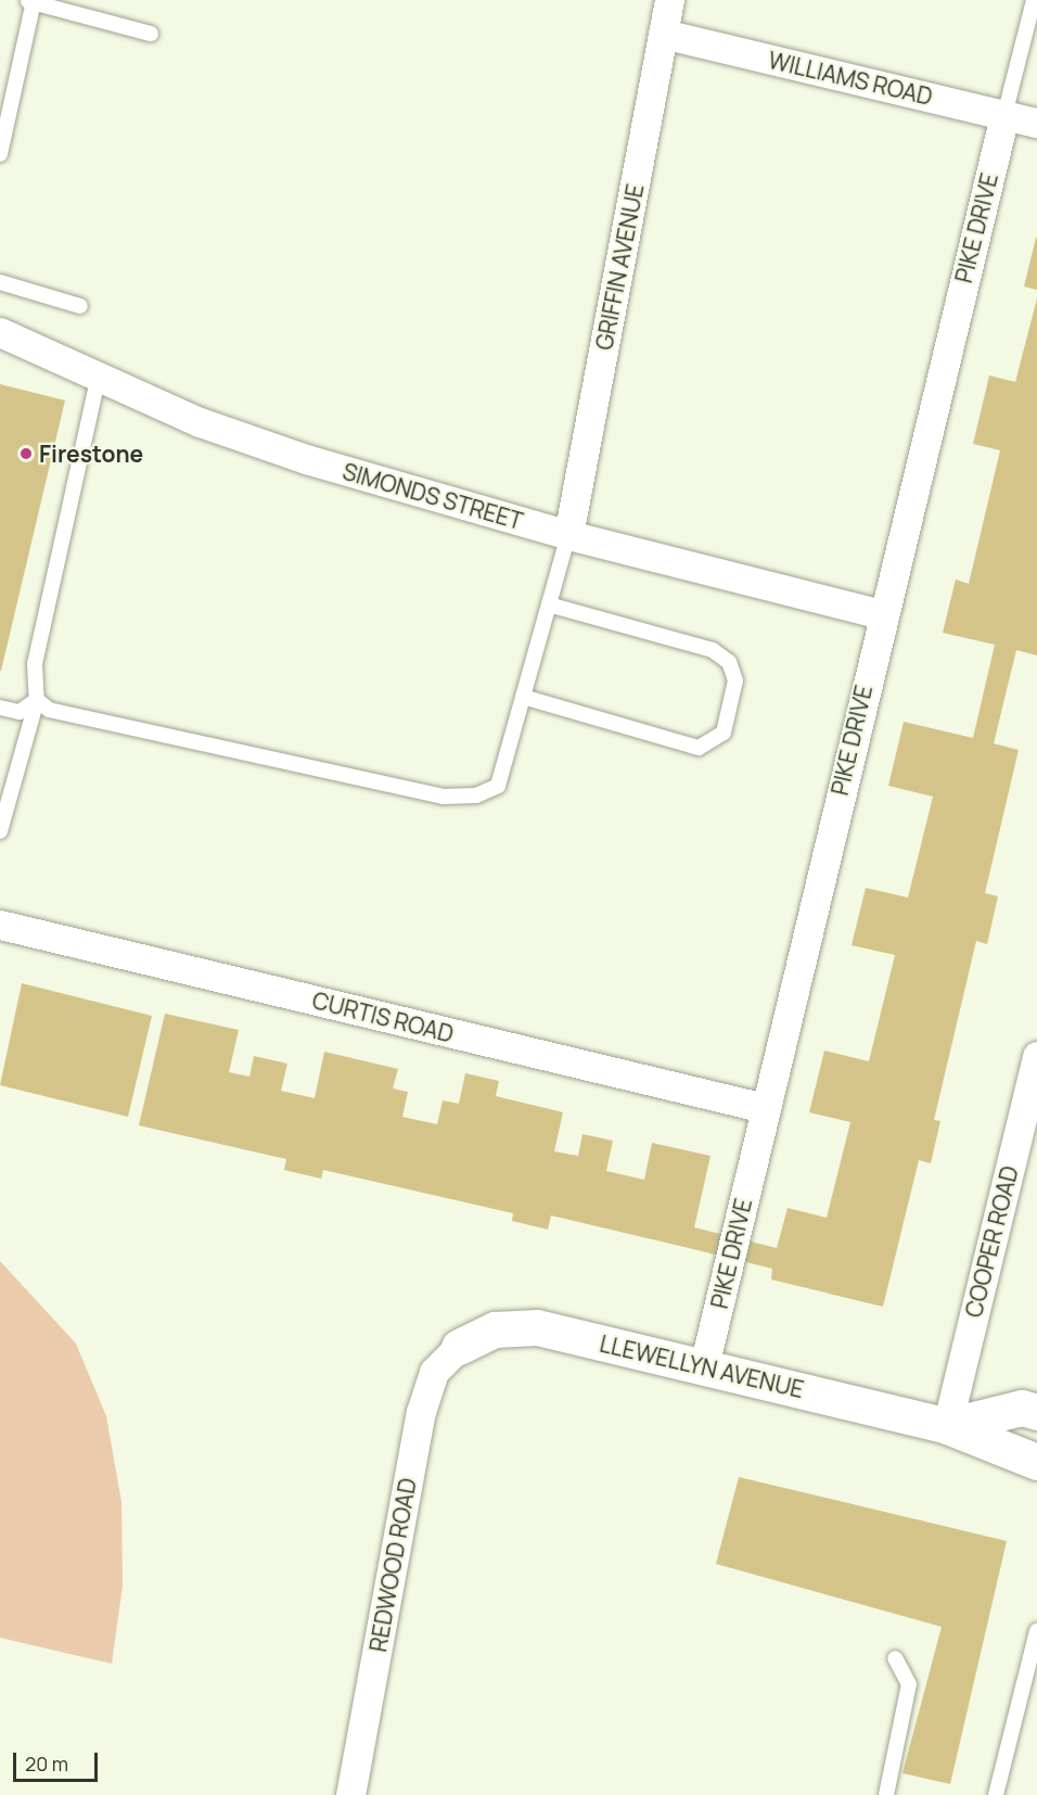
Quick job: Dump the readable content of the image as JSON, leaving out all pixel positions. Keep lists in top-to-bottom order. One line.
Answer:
{"streets":{"street":["WILLIAMS ROAD","PIKE DRIVE","GRIFFIN AVENUE","SIMONDS STREET","CURTIS ROAD","COOPER ROAD","LLEWELLYN AVENUE","REDWOOD ROAD"]},"crossings":[["WILLIAMS ROAD","PIKE DRIVE"],["WILLIAMS ROAD","GRIFFIN AVENUE"],["PIKE DRIVE","SIMONDS STREET"],["PIKE DRIVE","CURTIS ROAD"],["PIKE DRIVE","LLEWELLYN AVENUE"],["GRIFFIN AVENUE","SIMONDS STREET"],["COOPER ROAD","LLEWELLYN AVENUE"],["LLEWELLYN AVENUE","REDWOOD ROAD"]],"places":["Firestone"],"scale_bar":"20 m"}
